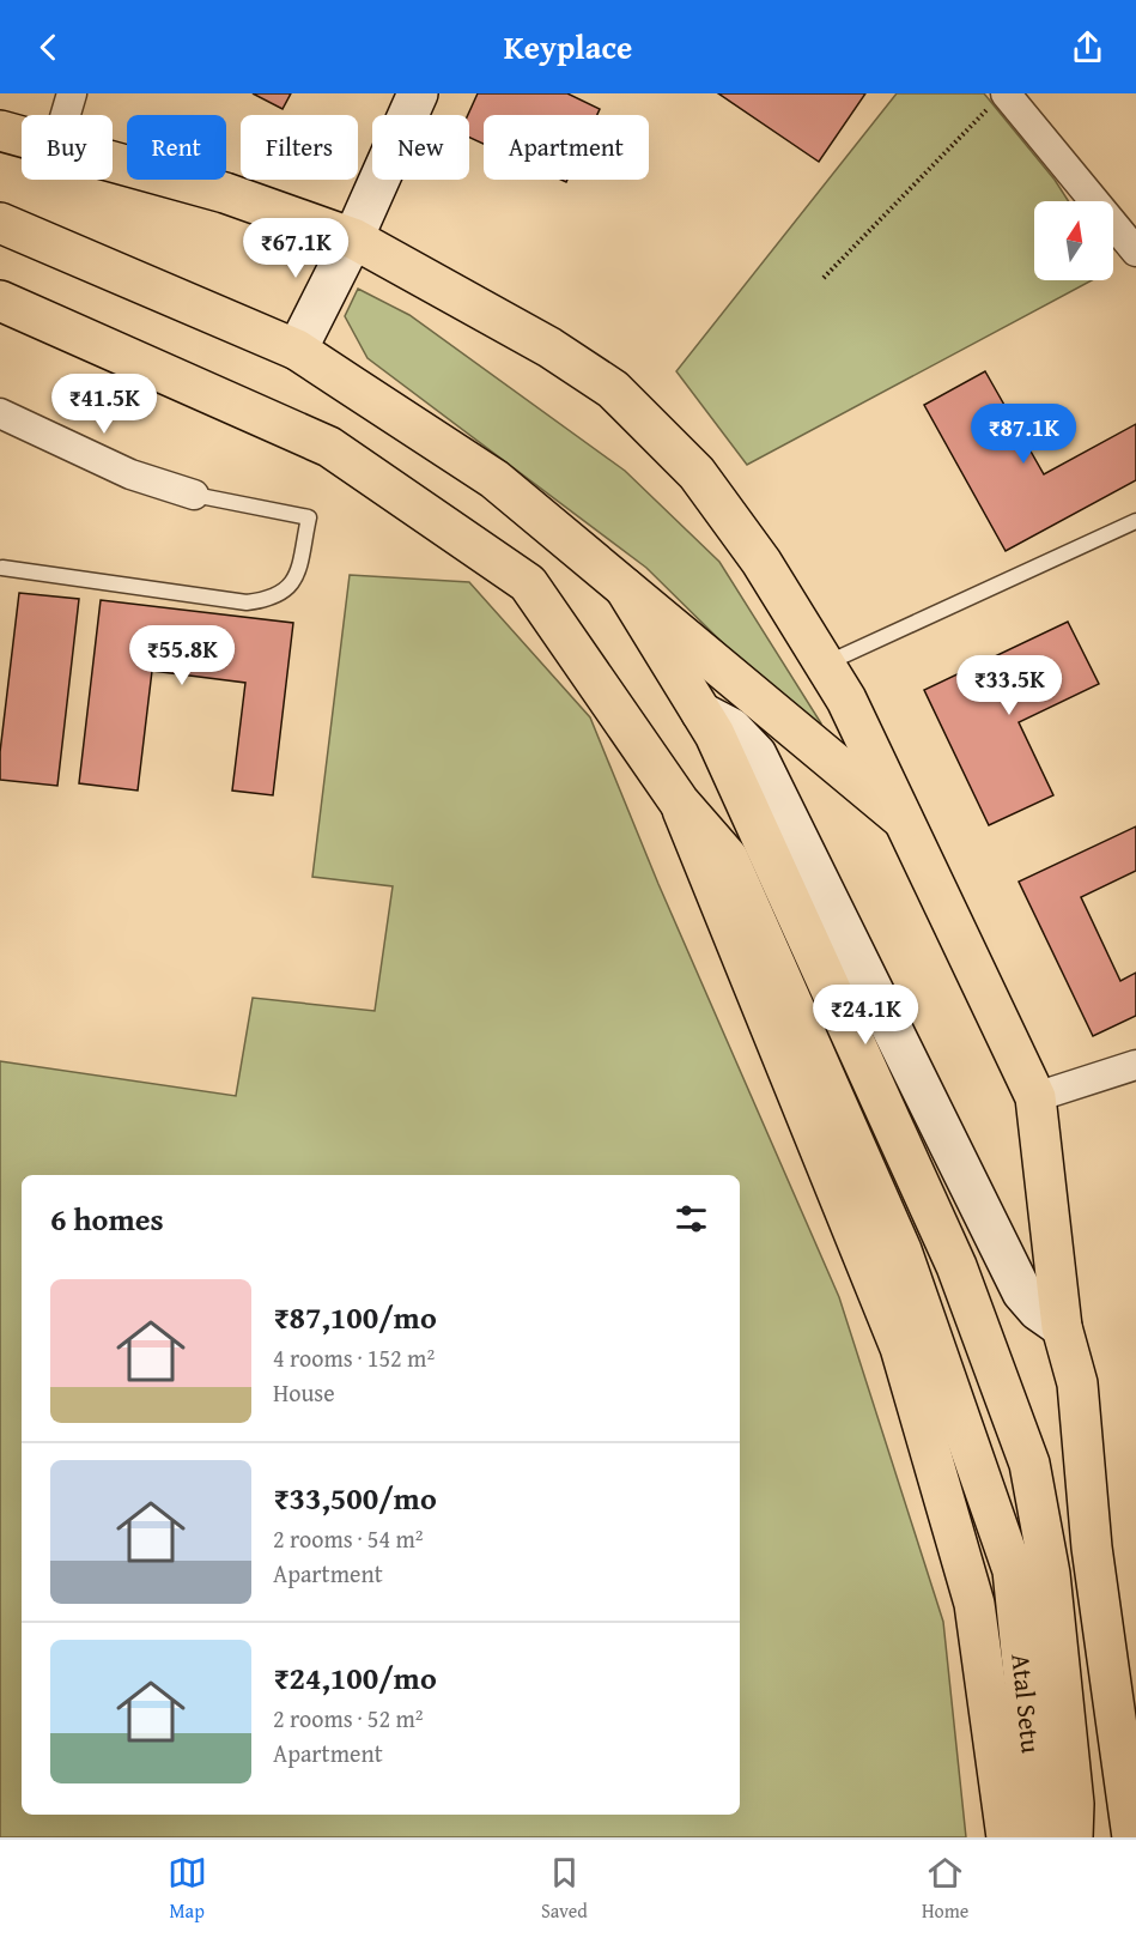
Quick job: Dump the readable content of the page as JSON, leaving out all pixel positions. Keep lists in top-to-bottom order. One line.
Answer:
{"streets":{"main road":["Atal Setu"]},"north":"top","page":{"header":"Keyplace","chip":["Buy","Rent","Filters","New","Apartment"],"price":["₹67.1K","₹41.5K","₹87.1K","₹55.8K","₹33.5K","₹24.1K"],"heading":"6 homes","list":[{"name":"₹87,100/mo","note":"4 rooms · 152 m² · House"},{"name":"₹33,500/mo","note":"2 rooms · 54 m² · Apartment"},{"name":"₹24,100/mo","note":"2 rooms · 52 m² · Apartment"}],"tabs":["Map","Saved","Home"]}}
